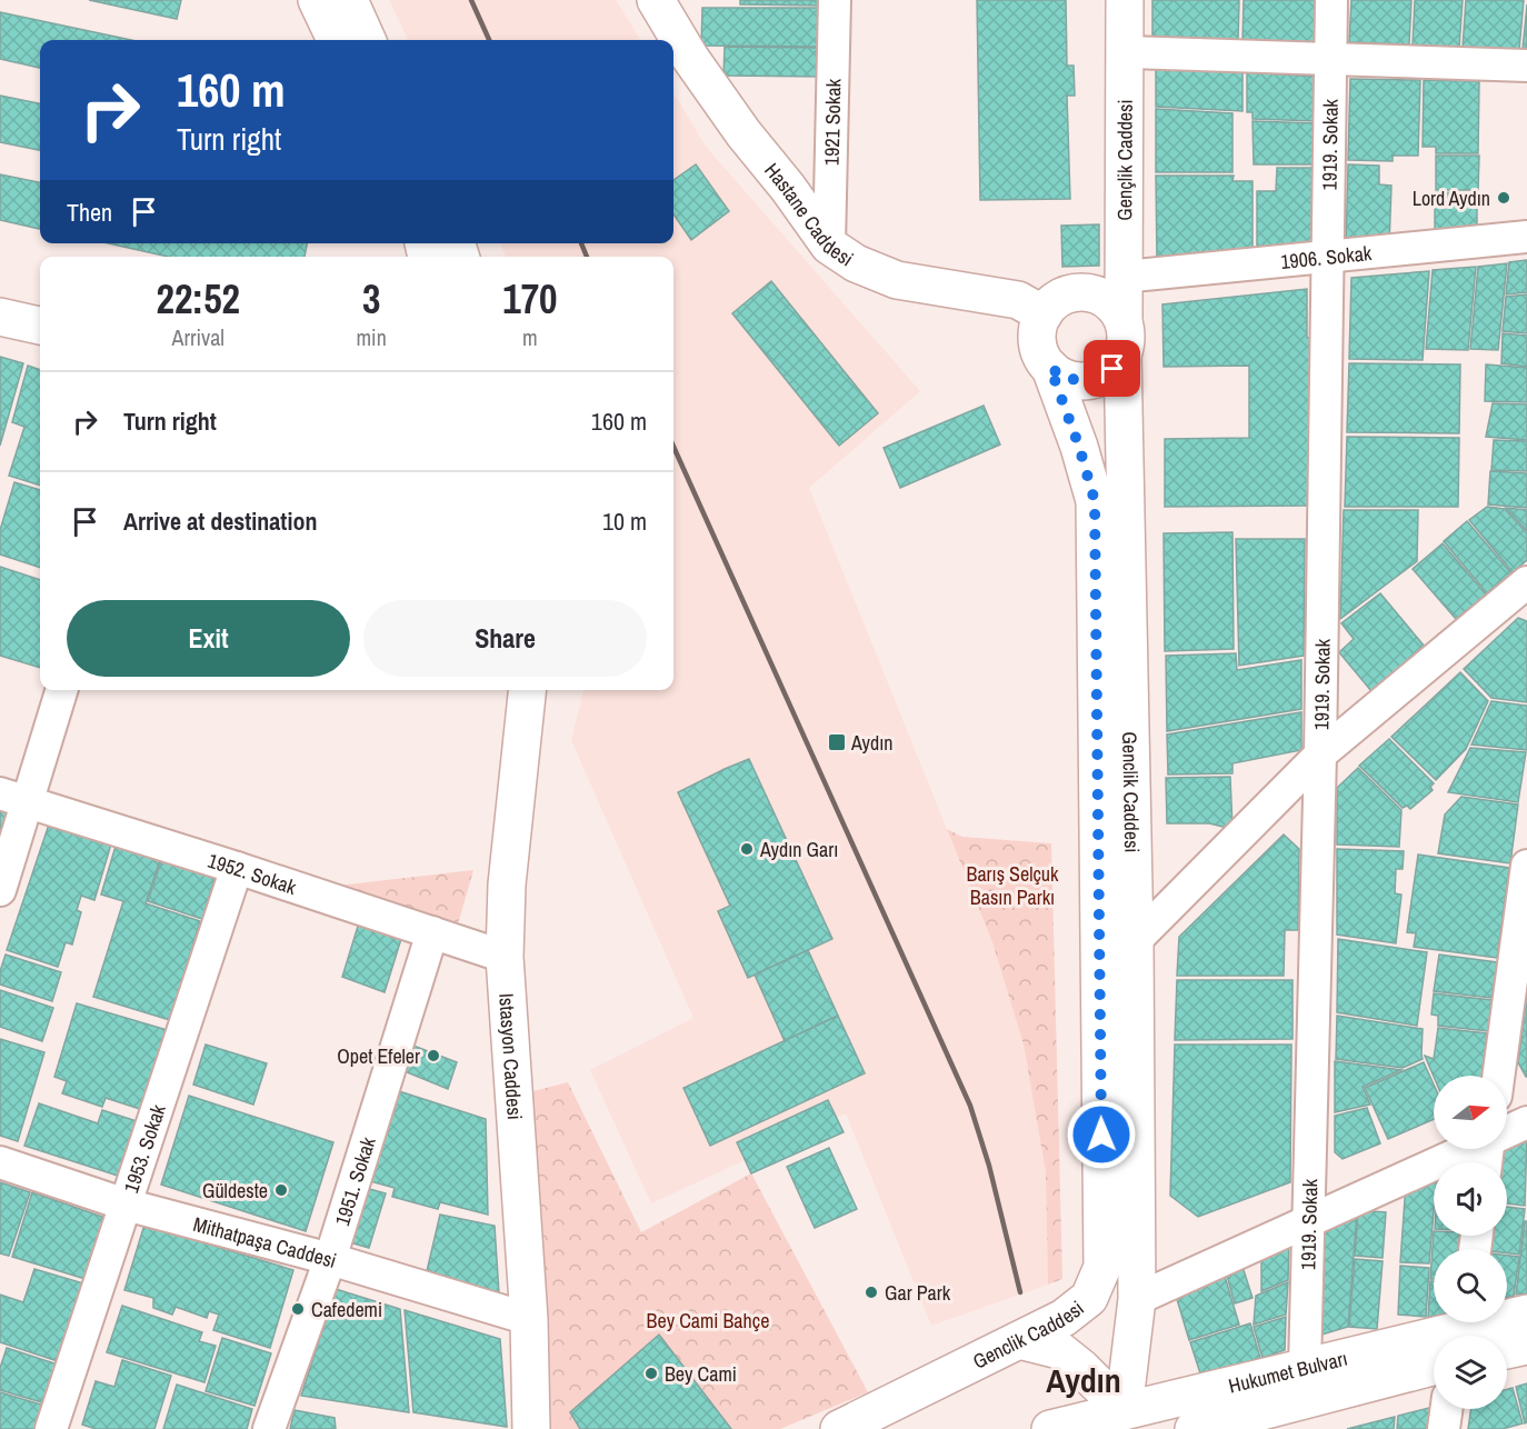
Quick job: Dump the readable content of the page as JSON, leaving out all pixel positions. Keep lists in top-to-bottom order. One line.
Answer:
{"streets":{"street":["1921 Sokak","1919. Sokak","Gençlik Caddesi","Hastane Caddesi","1906. Sokak","Genclik Caddesi","1952. Sokak","Istasyon Caddesi","1953. Sokak","1951. Sokak","Mithatpaşa Caddesi","Hukumet Bulvarı"]},"crossings":[["1921 Sokak","Hastane Caddesi"],["1919. Sokak","1906. Sokak"],["1919. Sokak","Hukumet Bulvarı"],["Gençlik Caddesi","Hastane Caddesi"],["Gençlik Caddesi","1906. Sokak"],["Gençlik Caddesi","Genclik Caddesi"],["Hastane Caddesi","Genclik Caddesi"],["Genclik Caddesi","Hukumet Bulvarı"],["1952. Sokak","Istasyon Caddesi"],["1952. Sokak","1953. Sokak"],["1952. Sokak","1951. Sokak"],["Istasyon Caddesi","Mithatpaşa Caddesi"],["1953. Sokak","Mithatpaşa Caddesi"],["1951. Sokak","Mithatpaşa Caddesi"]],"districts":["Aydın"],"parks":["Barış Selçuk Basın Parkı","Bey Cami Bahçe"],"places":{"other":["Lord Aydın","Aydın Garı","Opet Efeler","Güldeste","Gar Park","Cafedemi","Bey Cami"],"transit":["Aydın"]},"north":"right","page":{"turn":["160 m","Turn right"],"then":"Then","eta":["22:52","Arrival","3","min","170","m"],"list":[{"name":"Turn right","value":"160 m"},{"name":"Arrive at destination","value":"10 m"}],"buttons":["Exit","Share"]}}
